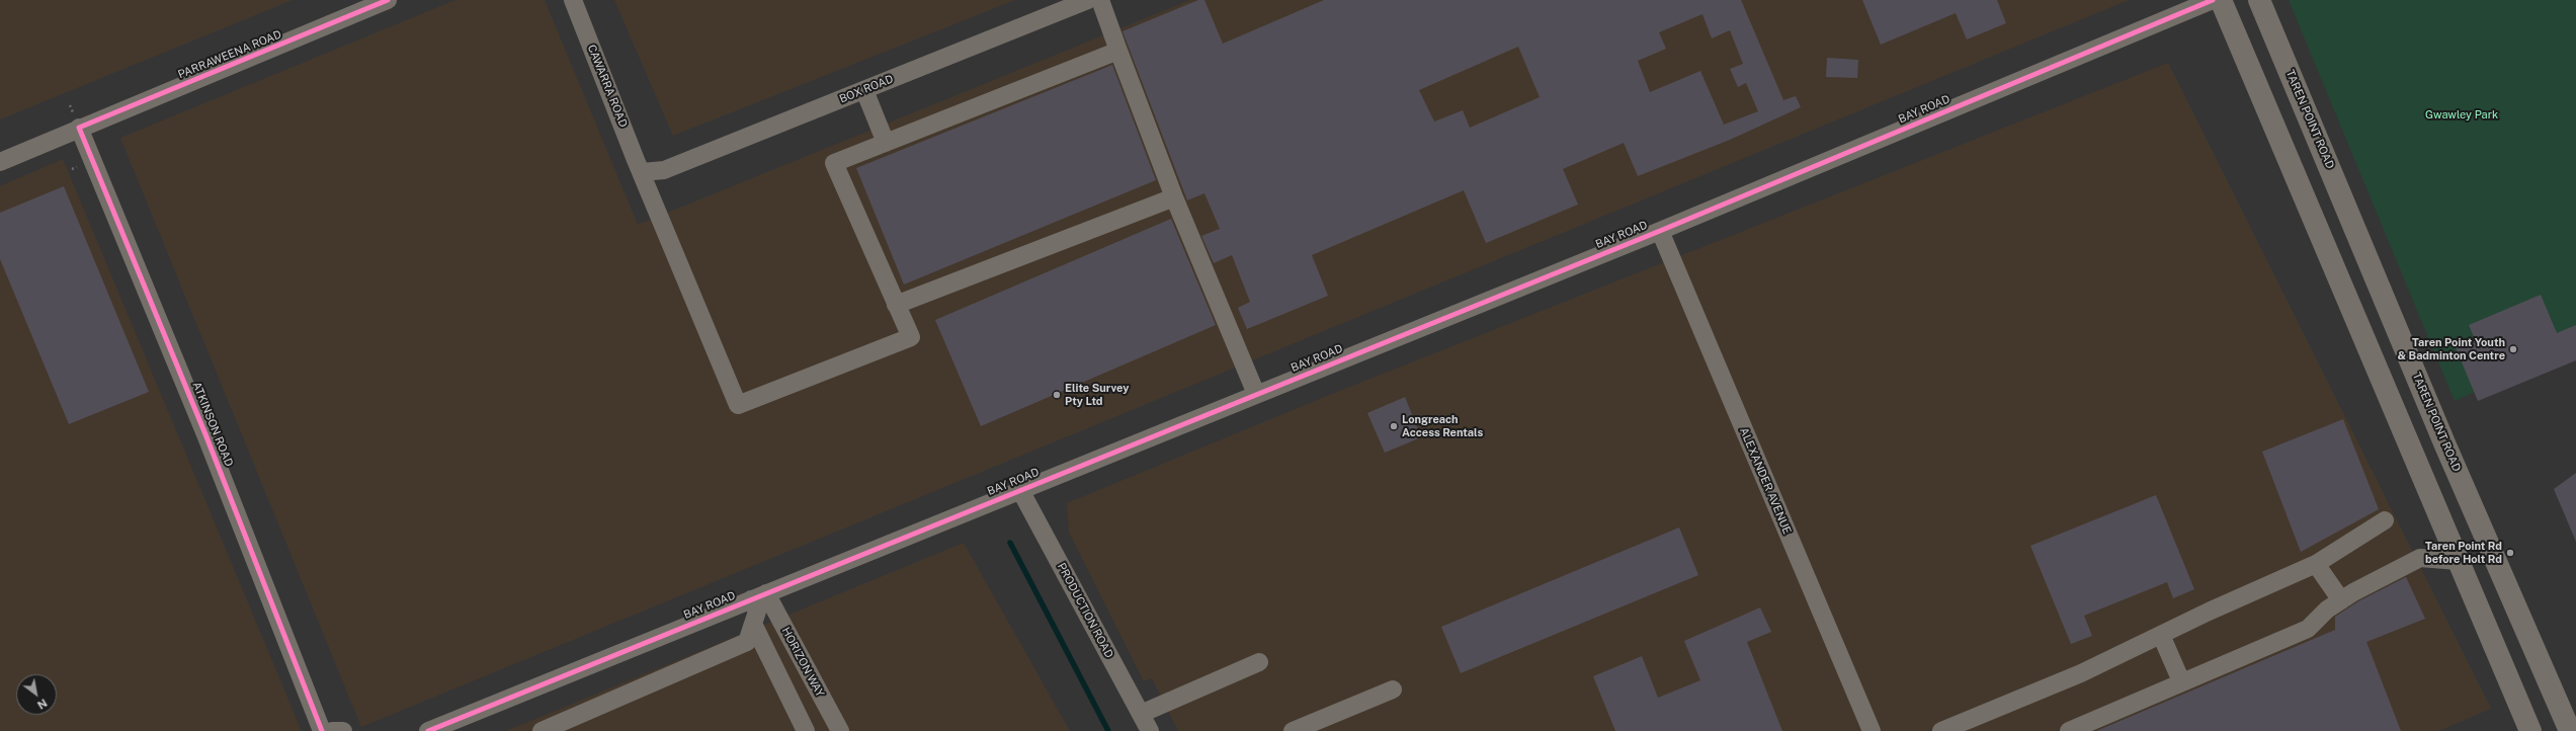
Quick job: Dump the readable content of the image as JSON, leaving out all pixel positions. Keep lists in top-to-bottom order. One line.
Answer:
{"streets":{"main road":["TAREN POINT ROAD"],"street":["PARRAWEENA ROAD","CAWARRA ROAD","BOX ROAD","BAY ROAD","ATKINSON ROAD","ALEXANDER AVENUE","PRODUCTION ROAD","HORIZON WAY"]},"crossings":[["PARRAWEENA ROAD","ATKINSON ROAD"],["CAWARRA ROAD","BOX ROAD"],["BAY ROAD","ALEXANDER AVENUE"],["BAY ROAD","PRODUCTION ROAD"],["BAY ROAD","HORIZON WAY"]],"parks":["Gwawley Park"],"places":["Taren Point Youth & Badminton Centre","Elite Survey Pty Ltd","Longreach Access Rentals","Taren Point Rd before Holt Rd"],"north":"bottom right"}
